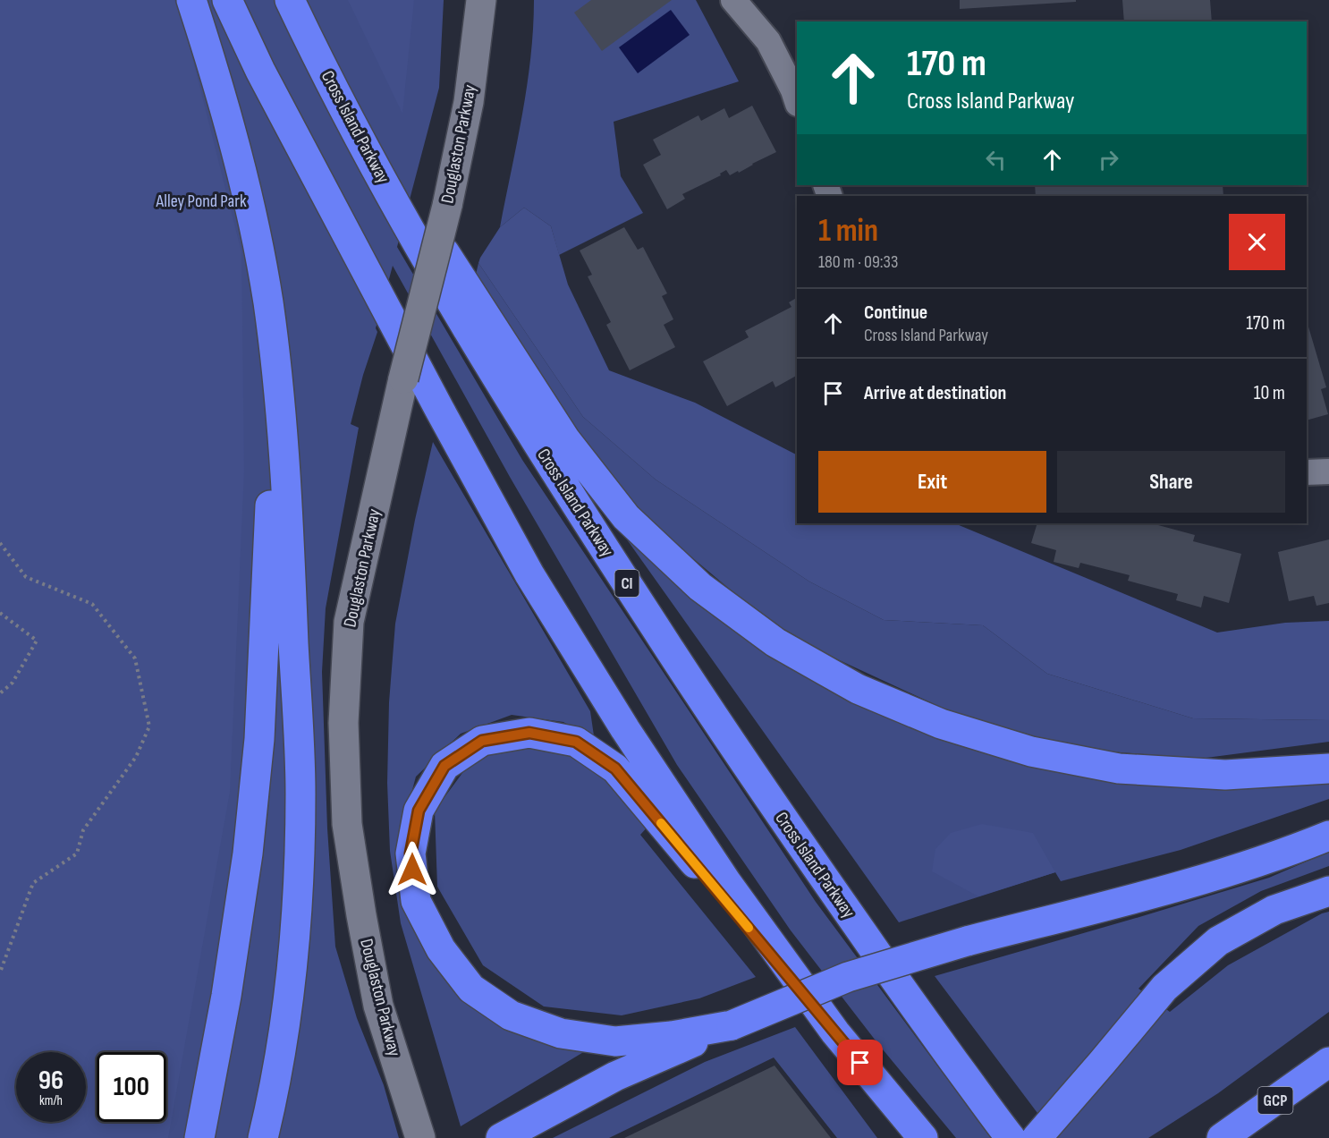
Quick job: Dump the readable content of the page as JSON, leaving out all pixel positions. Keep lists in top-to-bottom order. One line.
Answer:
{"streets":{"highway":["Cross Island Parkway","CI","GCP"],"main road":["Douglaston Parkway"]},"parks":["Alley Pond Park"],"page":{"turn":["170 m","Cross Island Parkway"],"heading":["1 min","180 m · 09:33"],"list":[{"name":"Continue","note":"Cross Island Parkway","value":"170 m"},{"name":"Arrive at destination","value":"10 m"}],"buttons":["Exit","Share"],"speed":"96 km/h","limit":"100"}}
